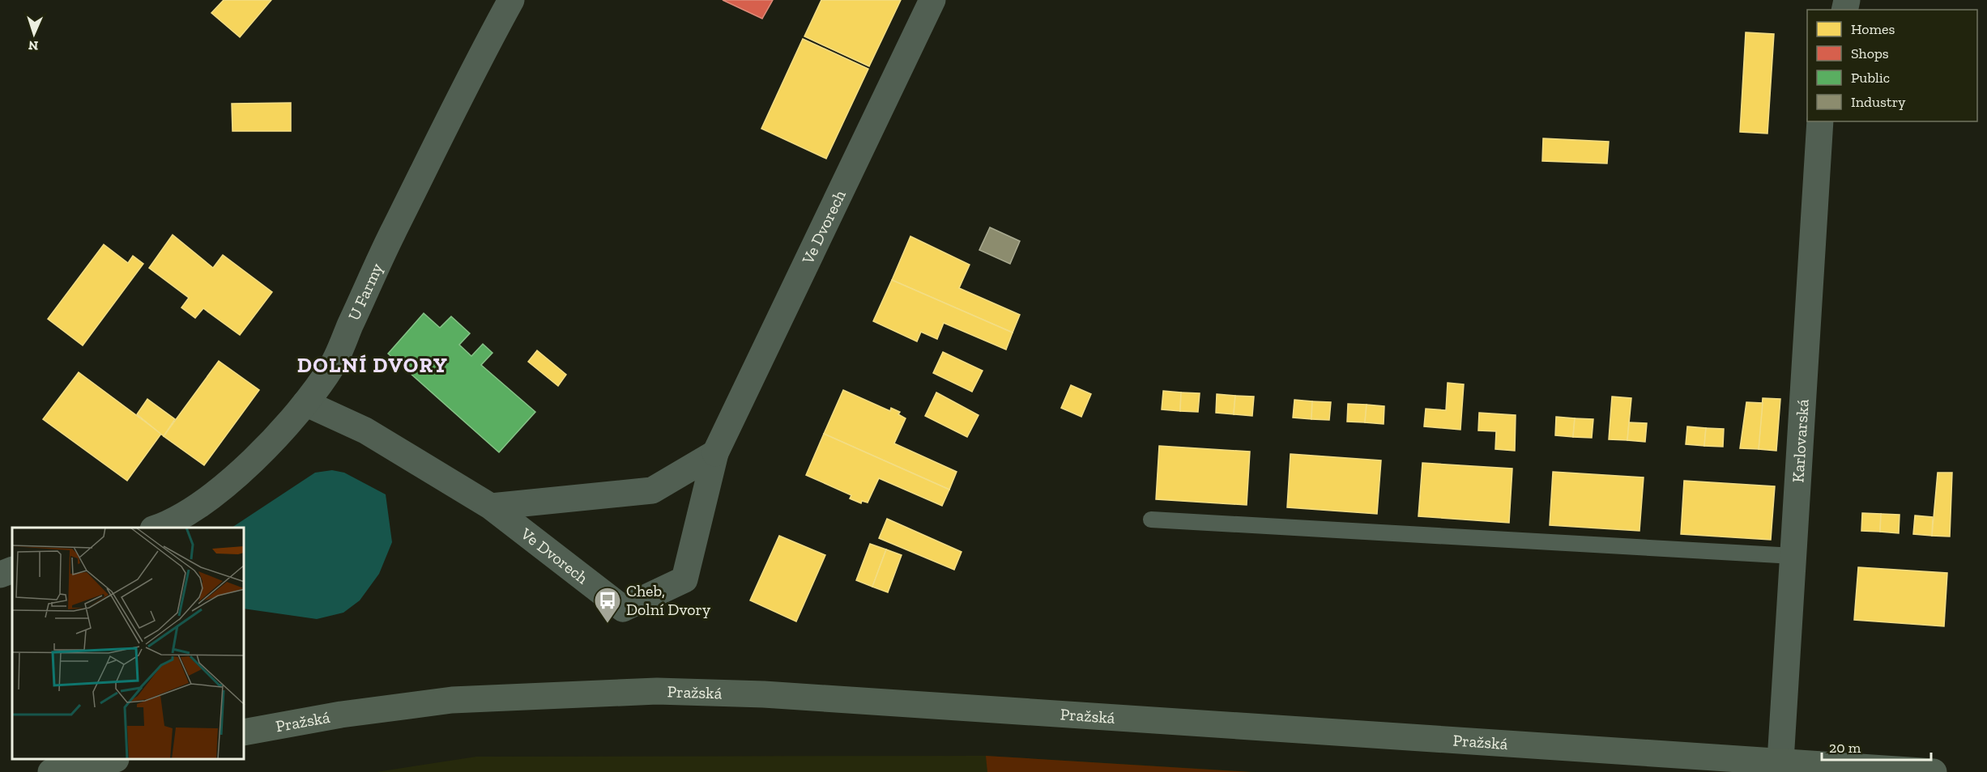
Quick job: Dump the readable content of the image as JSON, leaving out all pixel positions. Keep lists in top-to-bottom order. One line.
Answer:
{"streets":{"main road":["Pražská"],"street":["Ve Dvorech","U Farmy","Karlovarská"]},"crossings":[["Ve Dvorech","U Farmy"],["Karlovarská","Pražská"]],"districts":["DOLNÍ DVORY"],"places":{"bus stop":["Cheb, Dolní Dvory"]},"legend":["Homes","Shops","Public","Industry"],"scale_bar":"20 m","north":"bottom"}
